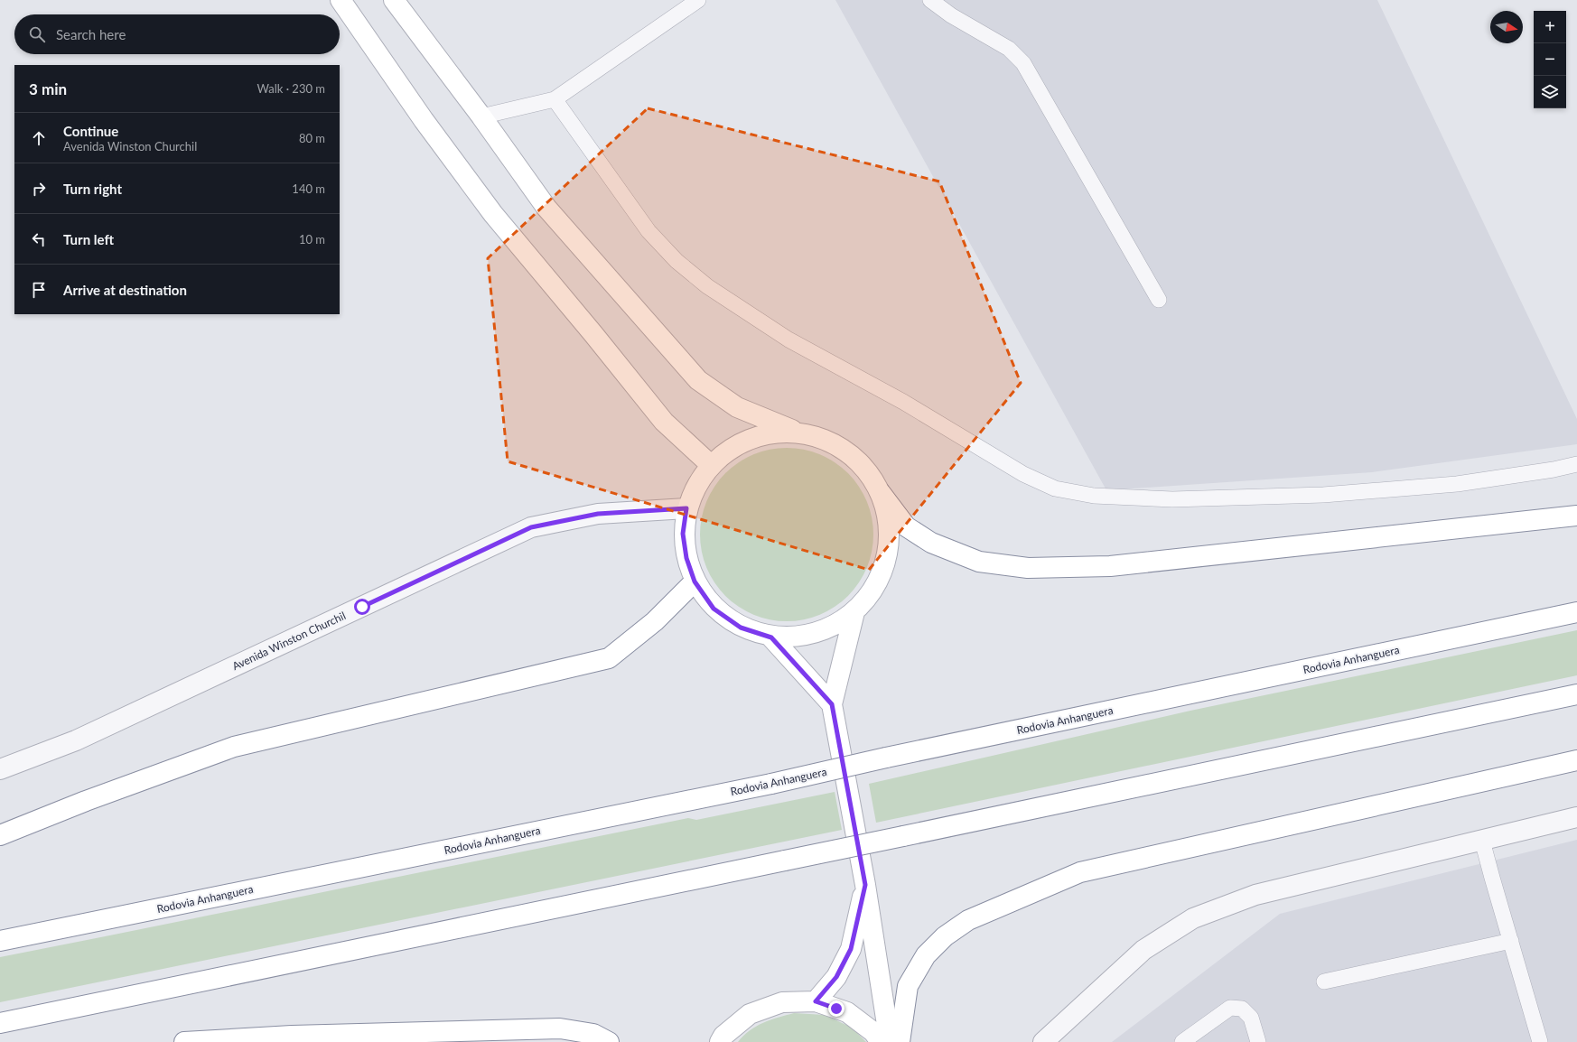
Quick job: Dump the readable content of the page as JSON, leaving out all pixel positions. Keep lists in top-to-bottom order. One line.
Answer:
{"streets":{"main road":["Rodovia Anhanguera"],"street":["Avenida Winston Churchil"]},"north":"right","page":{"map_buttons":["+","−"],"search":"Search here","heading":["3 min","Walk · 230 m"],"list":[["Continue","Avenida Winston Churchil","80 m"],["Turn right","140 m"],["Turn left","10 m"],"Arrive at destination"]}}
